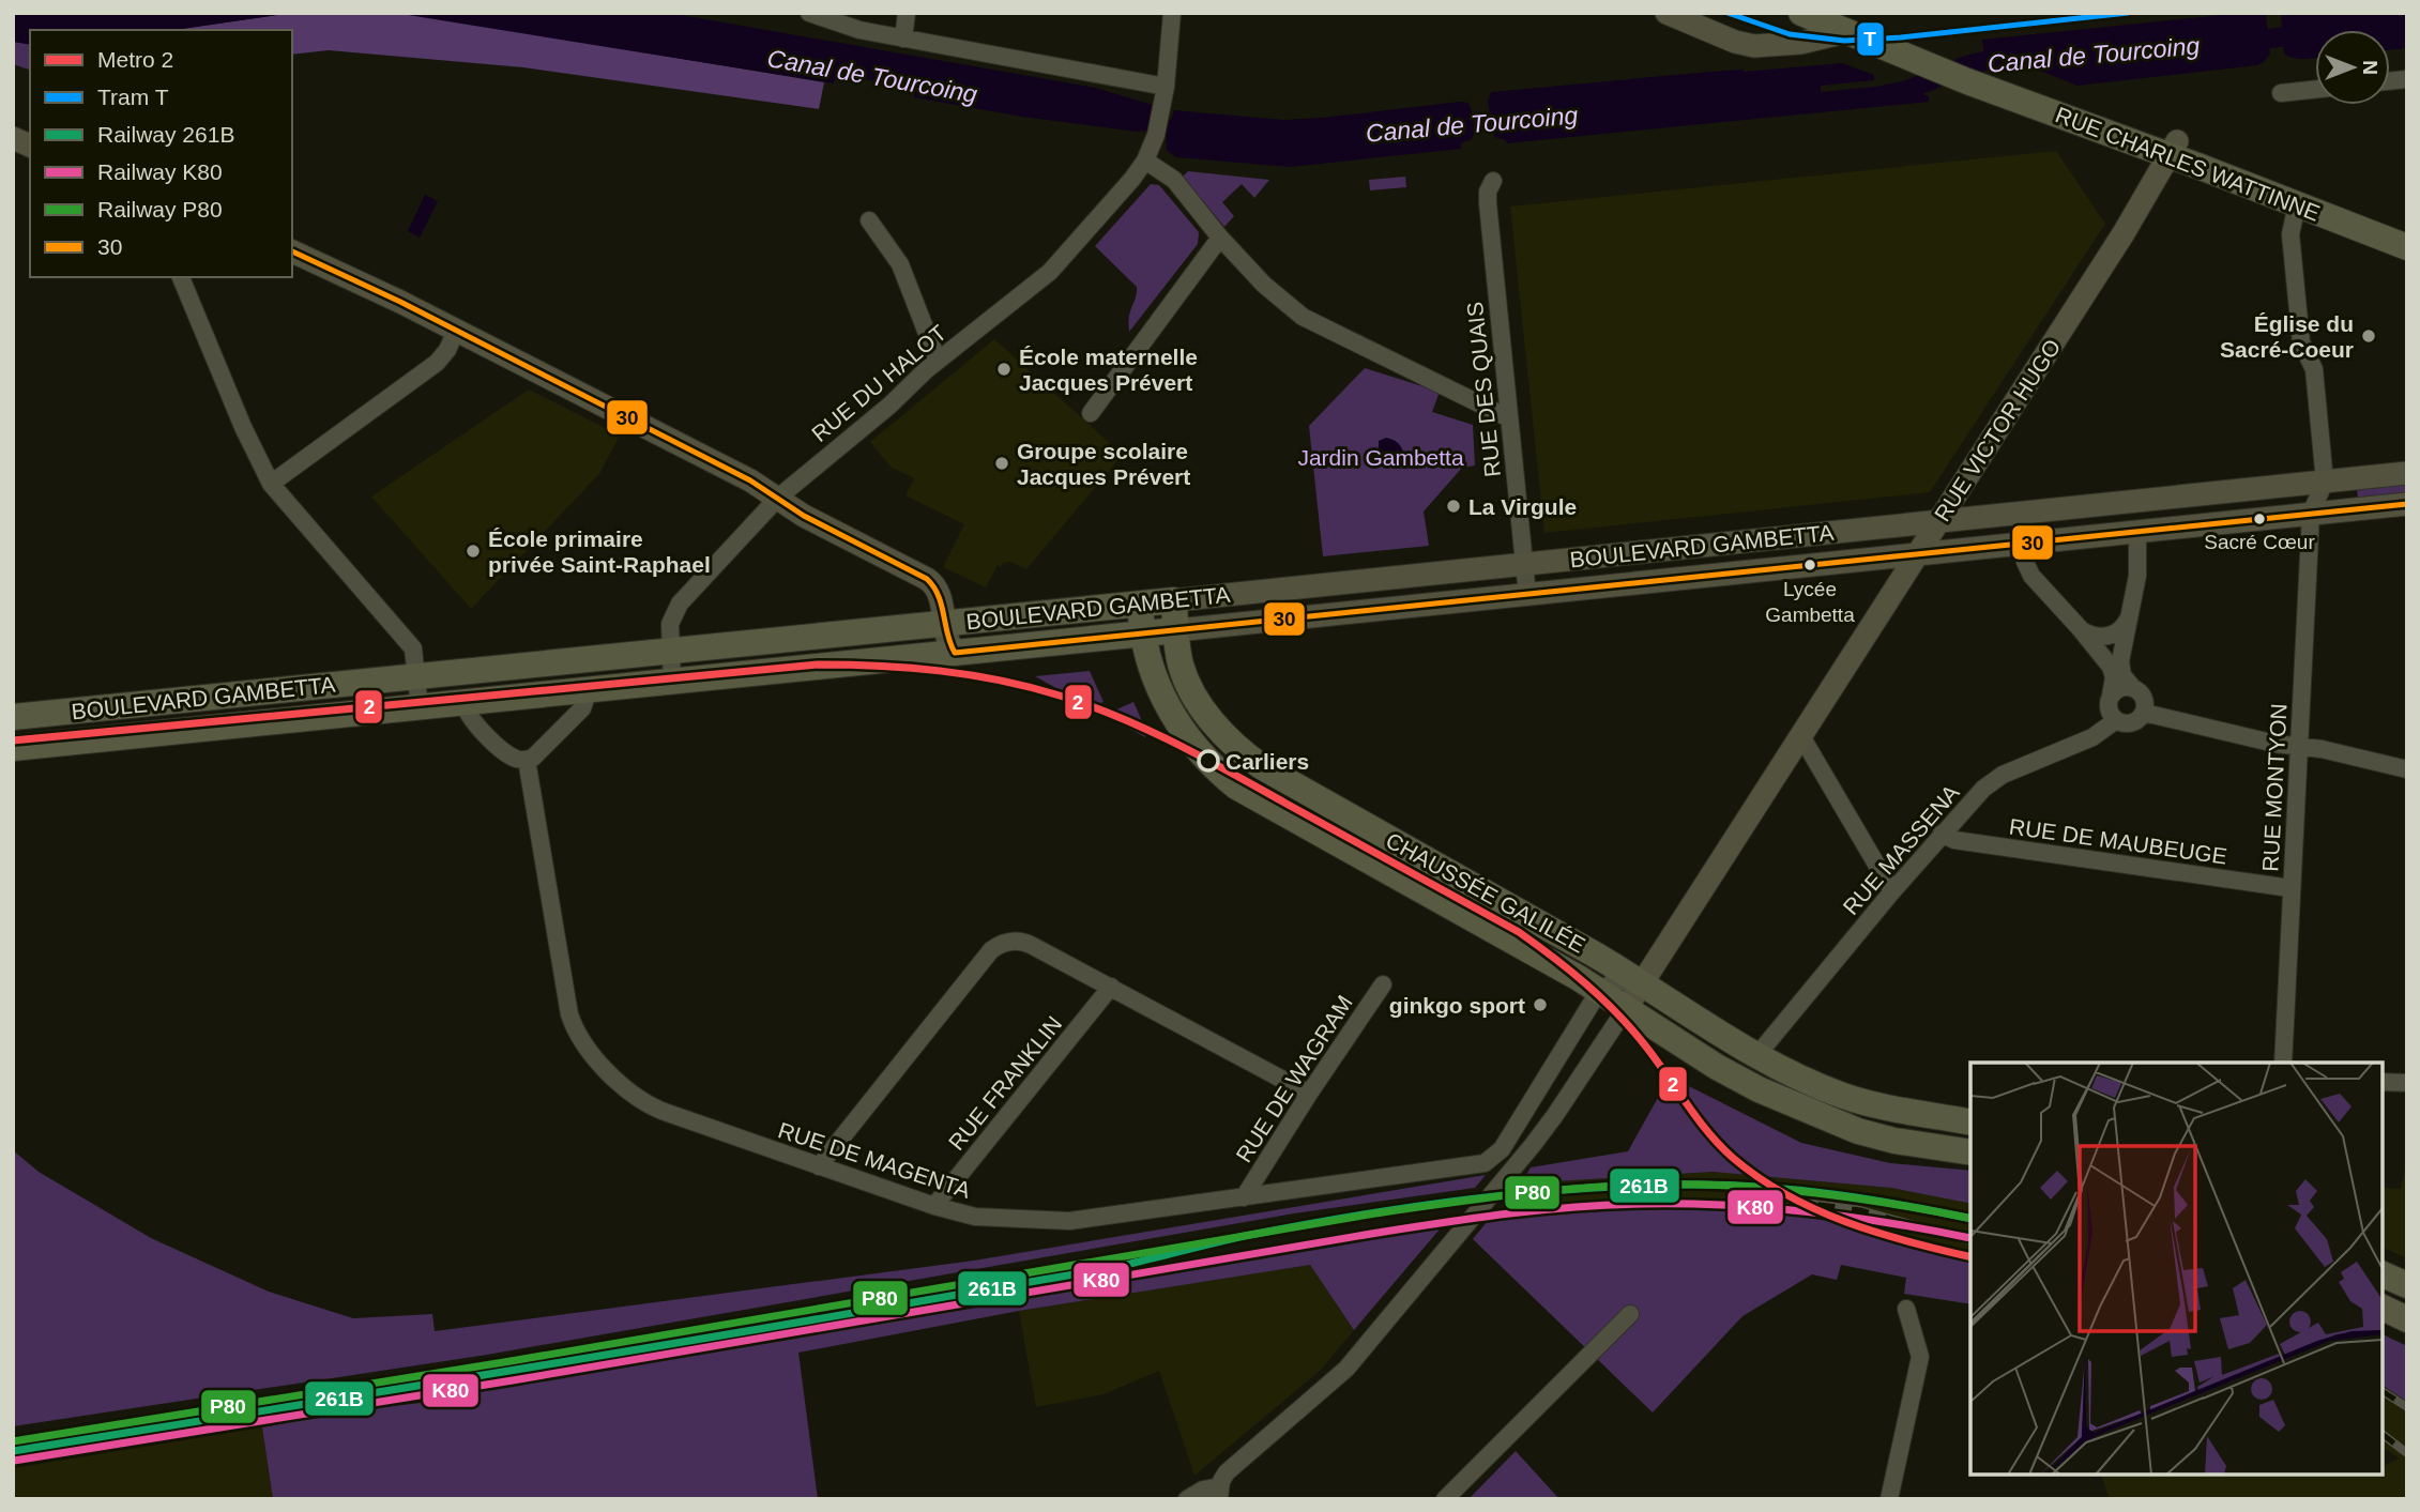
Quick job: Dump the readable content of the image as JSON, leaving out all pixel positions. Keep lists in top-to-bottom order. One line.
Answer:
{"streets":{"main road":["RUE CHARLES WATTINNE","RUE VICTOR HUGO","BOULEVARD GAMBETTA","CHAUSSÉE GALILÉE"],"street":["RUE DU HALOT","RUE DES QUAIS","RUE MONTYON","RUE DE MAUBEUGE","RUE MASSENA","RUE DE WAGRAM","RUE FRANKLIN","RUE DE MAGENTA"]},"crossings":[["RUE CHARLES WATTINNE","RUE VICTOR HUGO"],["RUE DU HALOT","BOULEVARD GAMBETTA"],["RUE DES QUAIS","BOULEVARD GAMBETTA"],["RUE VICTOR HUGO","BOULEVARD GAMBETTA"],["RUE VICTOR HUGO","CHAUSSÉE GALILÉE"],["BOULEVARD GAMBETTA","RUE MONTYON"],["BOULEVARD GAMBETTA","CHAUSSÉE GALILÉE"],["RUE MONTYON","RUE DE MAUBEUGE"],["RUE DE MAUBEUGE","RUE MASSENA"],["RUE MASSENA","CHAUSSÉE GALILÉE"],["CHAUSSÉE GALILÉE","RUE DE MAGENTA"],["RUE DE WAGRAM","RUE DE MAGENTA"],["RUE FRANKLIN","RUE DE MAGENTA"]],"water":["Canal de Tourcoing"],"parks":["Jardin Gambetta"],"places":["Église du Sacré-Coeur","École maternelle Jacques Prévert","Groupe scolaire Jacques Prévert","La Virgule","Sacré Cœur","École primaire privée Saint-Raphael","Lycée Gambetta","Carliers","ginkgo sport"],"lines":["tram line T","transit line 30","metro line 2","rail line 261B","rail line P80","rail line K80"],"legend":["Metro 2","Tram T","Railway 261B","Railway K80","Railway P80","30"],"north":"right"}
